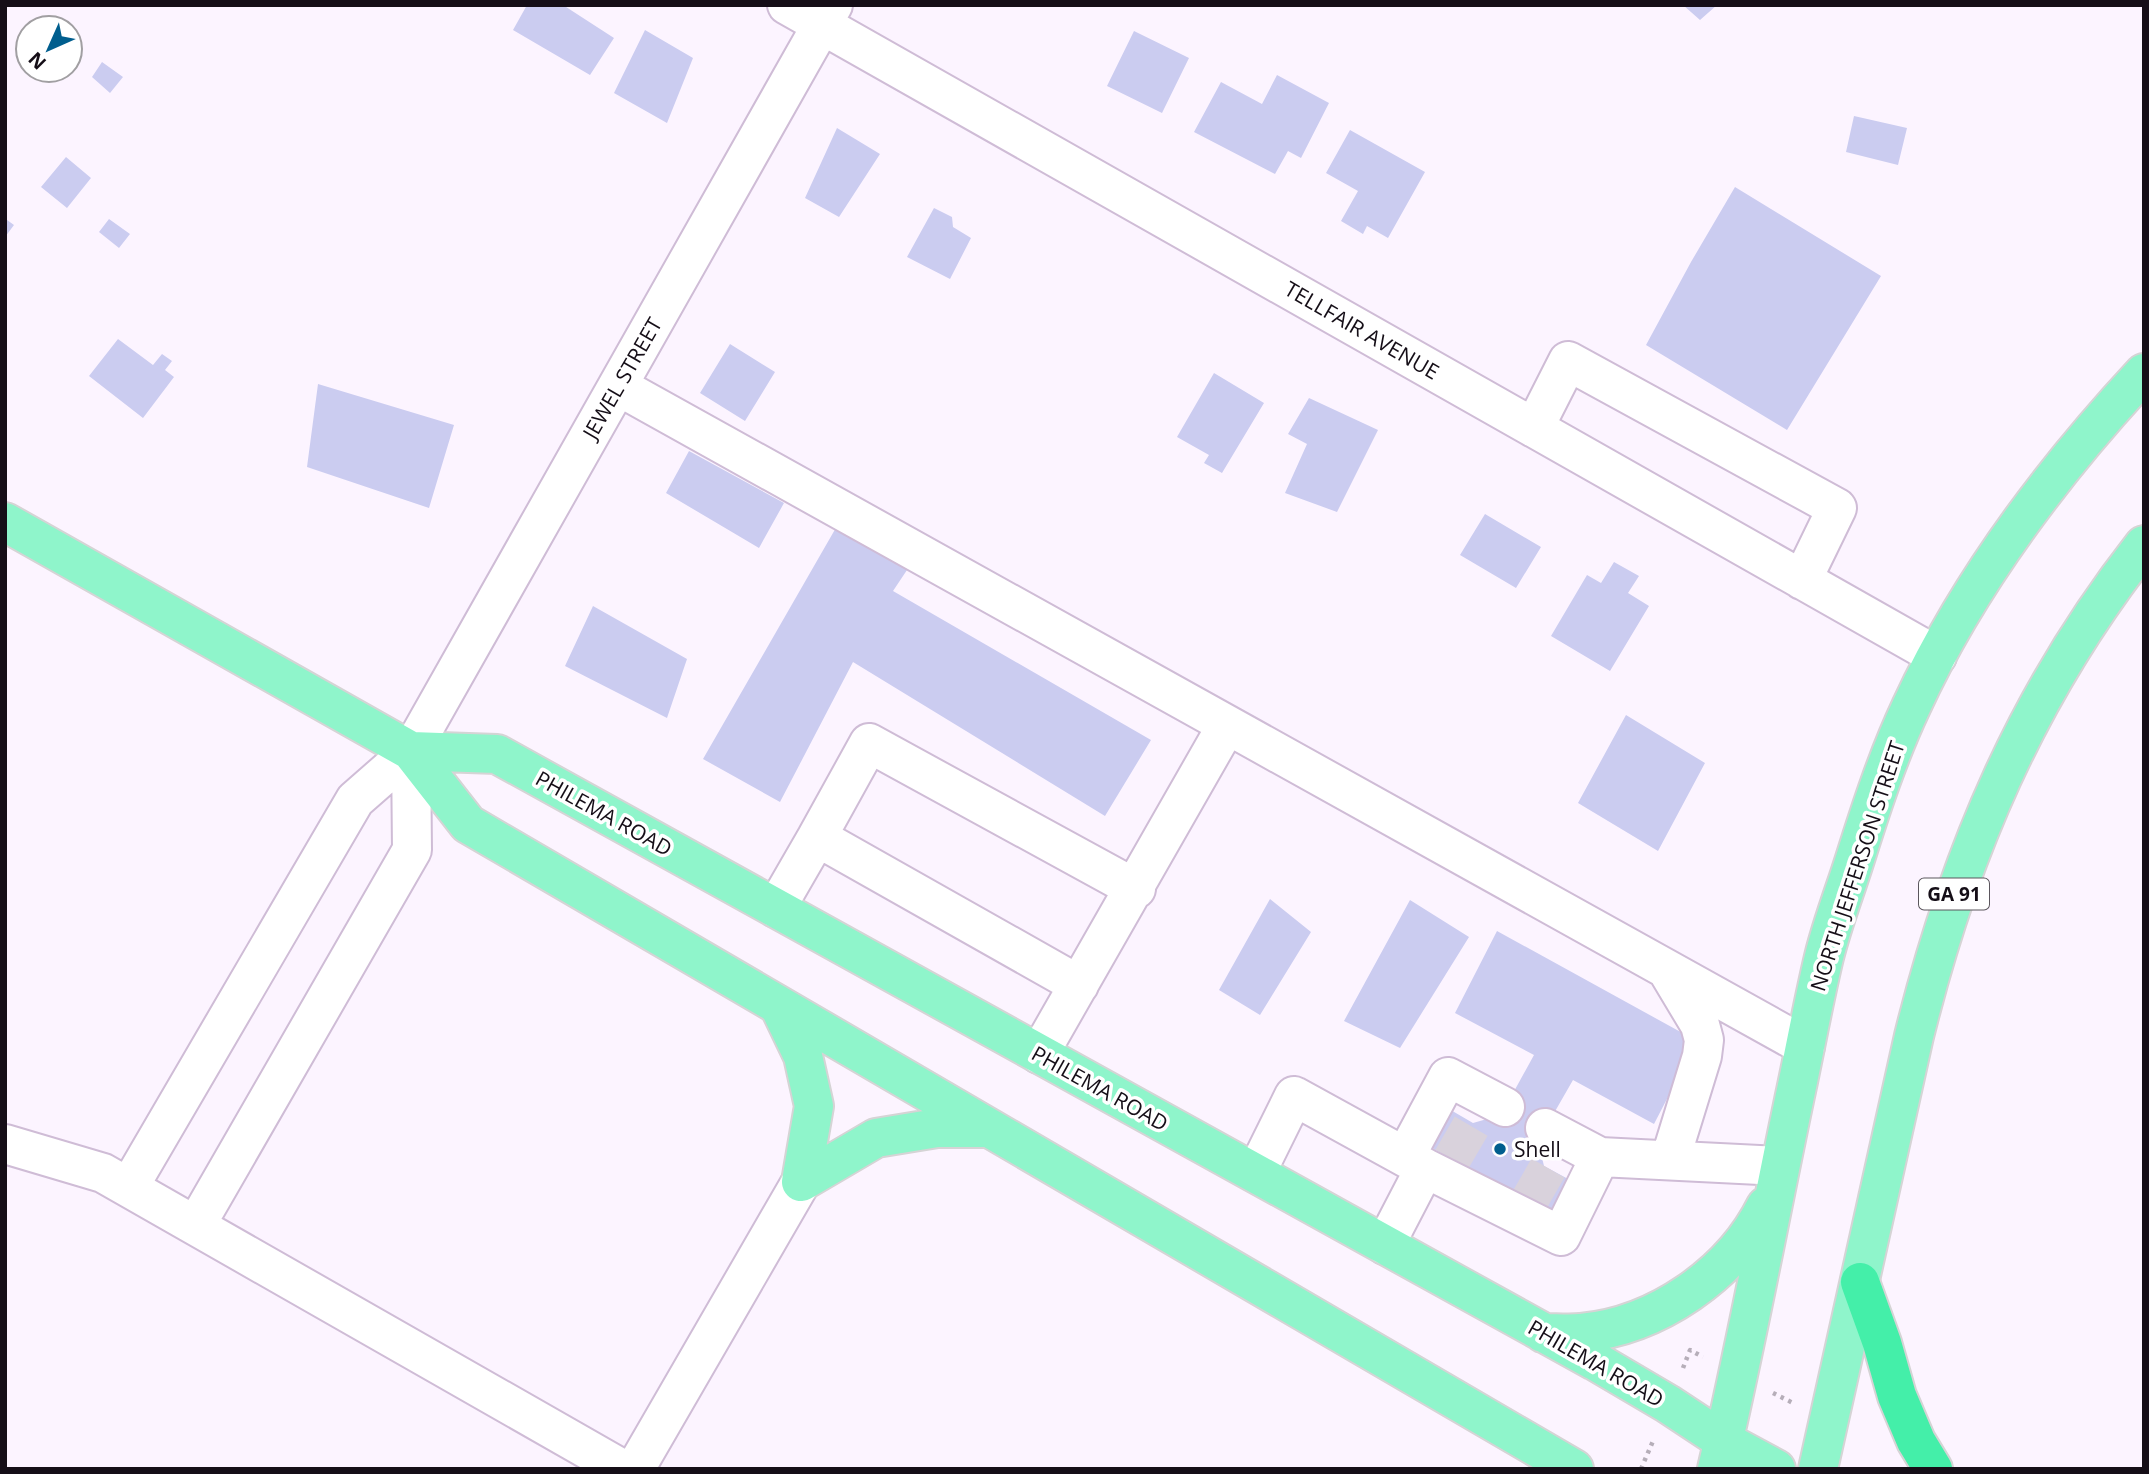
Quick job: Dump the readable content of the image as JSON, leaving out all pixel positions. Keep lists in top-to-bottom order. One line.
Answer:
{"streets":{"main road":["PHILEMA ROAD","NORTH JEFFERSON STREET","GA 91"],"street":["TELLFAIR AVENUE","JEWEL STREET"]},"crossings":[["TELLFAIR AVENUE","JEWEL STREET"],["TELLFAIR AVENUE","NORTH JEFFERSON STREET"],["JEWEL STREET","PHILEMA ROAD"],["PHILEMA ROAD","NORTH JEFFERSON STREET"]],"places":["Shell"],"north":"bottom left"}
